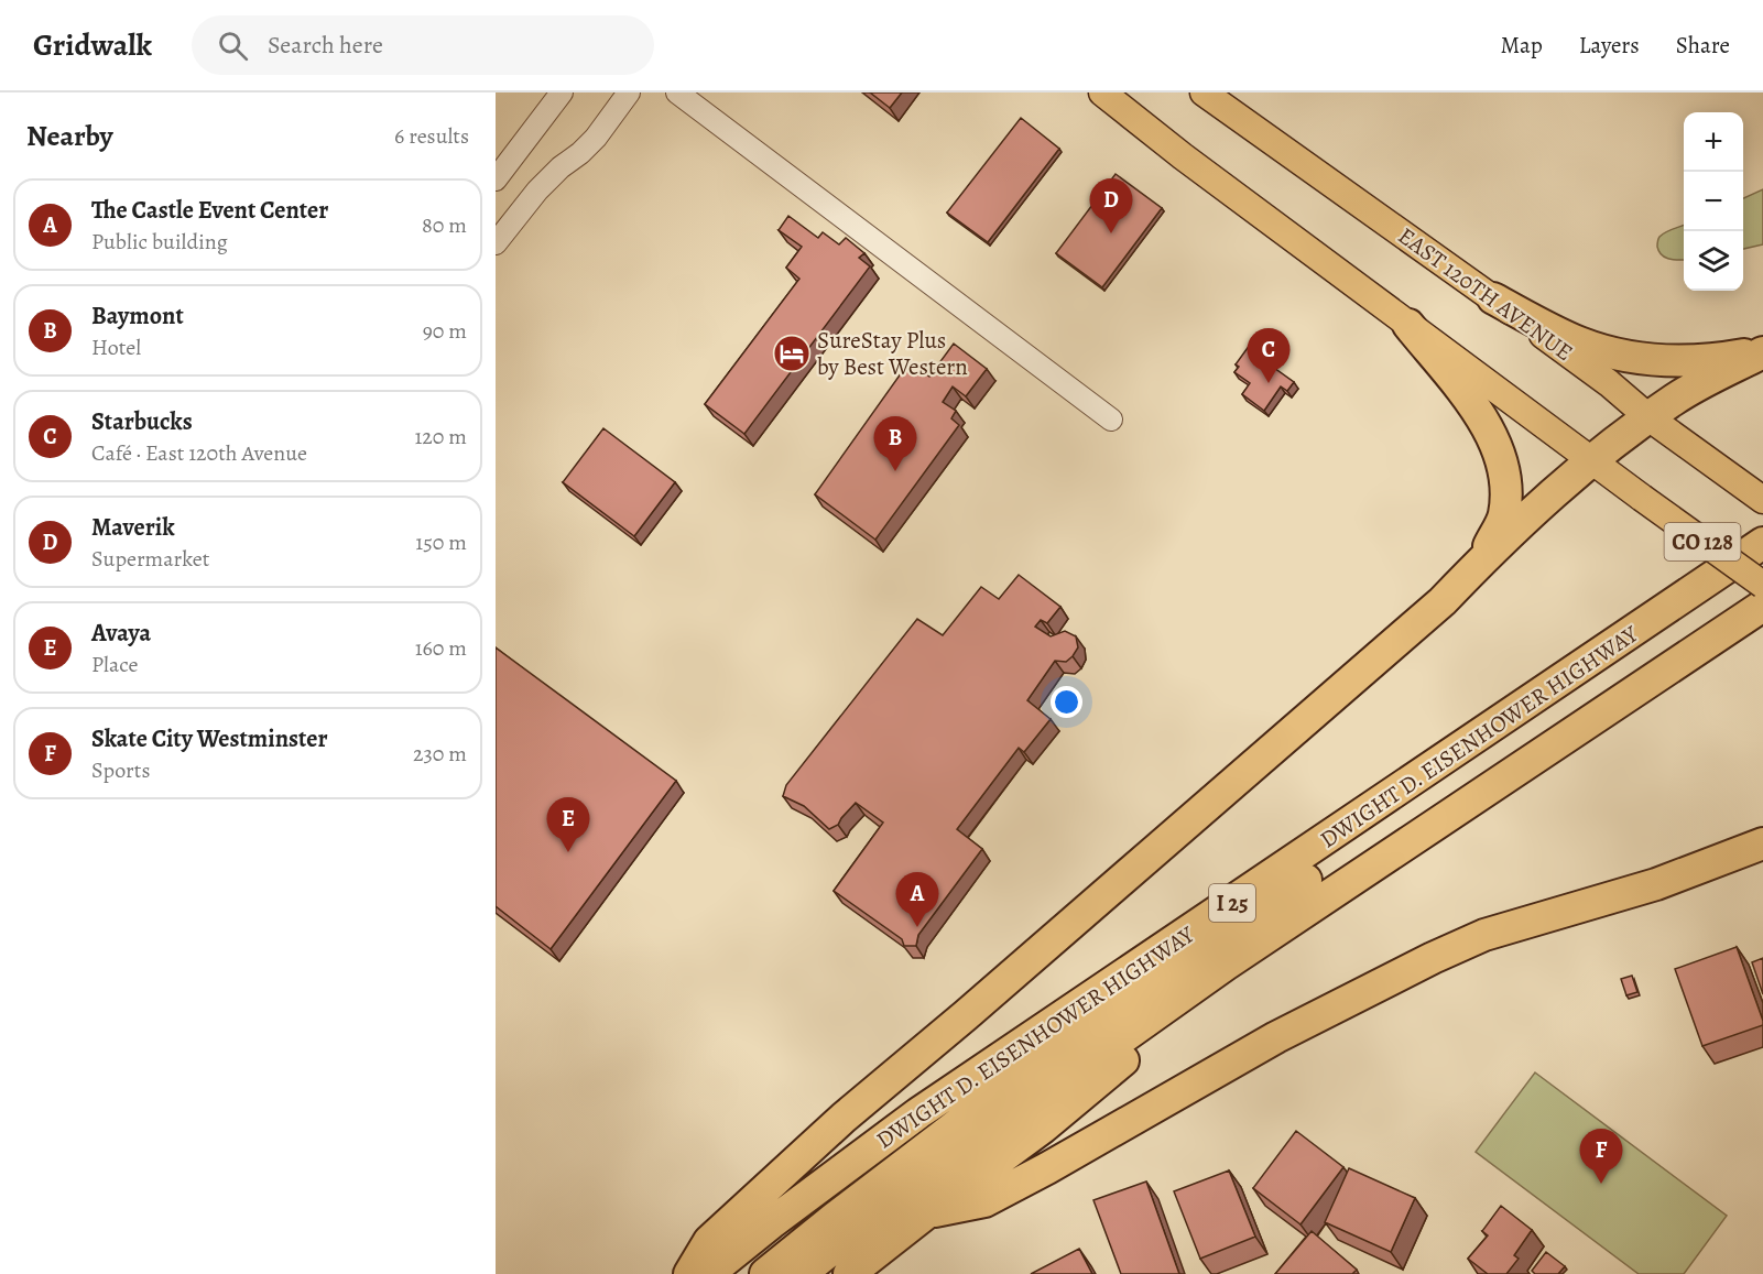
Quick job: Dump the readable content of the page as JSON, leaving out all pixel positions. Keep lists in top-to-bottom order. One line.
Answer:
{"streets":{"highway":["DWIGHT D. EISENHOWER HIGHWAY","I 25"],"main road":["EAST 120TH AVENUE","CO 128"]},"places":{"hotel":["SureStay Plus by Best Western"]},"page":{"header":"Gridwalk","search":"Search here","nav":["Map","Layers","Share"],"heading":["Nearby","6 results"],"map_buttons":["+","−"],"list":[{"mark":"A","name":"The Castle Event Center","note":"Public building","value":"80 m"},{"mark":"B","name":"Baymont","note":"Hotel","value":"90 m"},{"mark":"C","name":"Starbucks","note":"Café · East 120th Avenue","value":"120 m"},{"mark":"D","name":"Maverik","note":"Supermarket","value":"150 m"},{"mark":"E","name":"Avaya","note":"Place","value":"160 m"},{"mark":"F","name":"Skate City Westminster","note":"Sports","value":"230 m"}],"pins":["D","C","B","E","A","F"]}}
